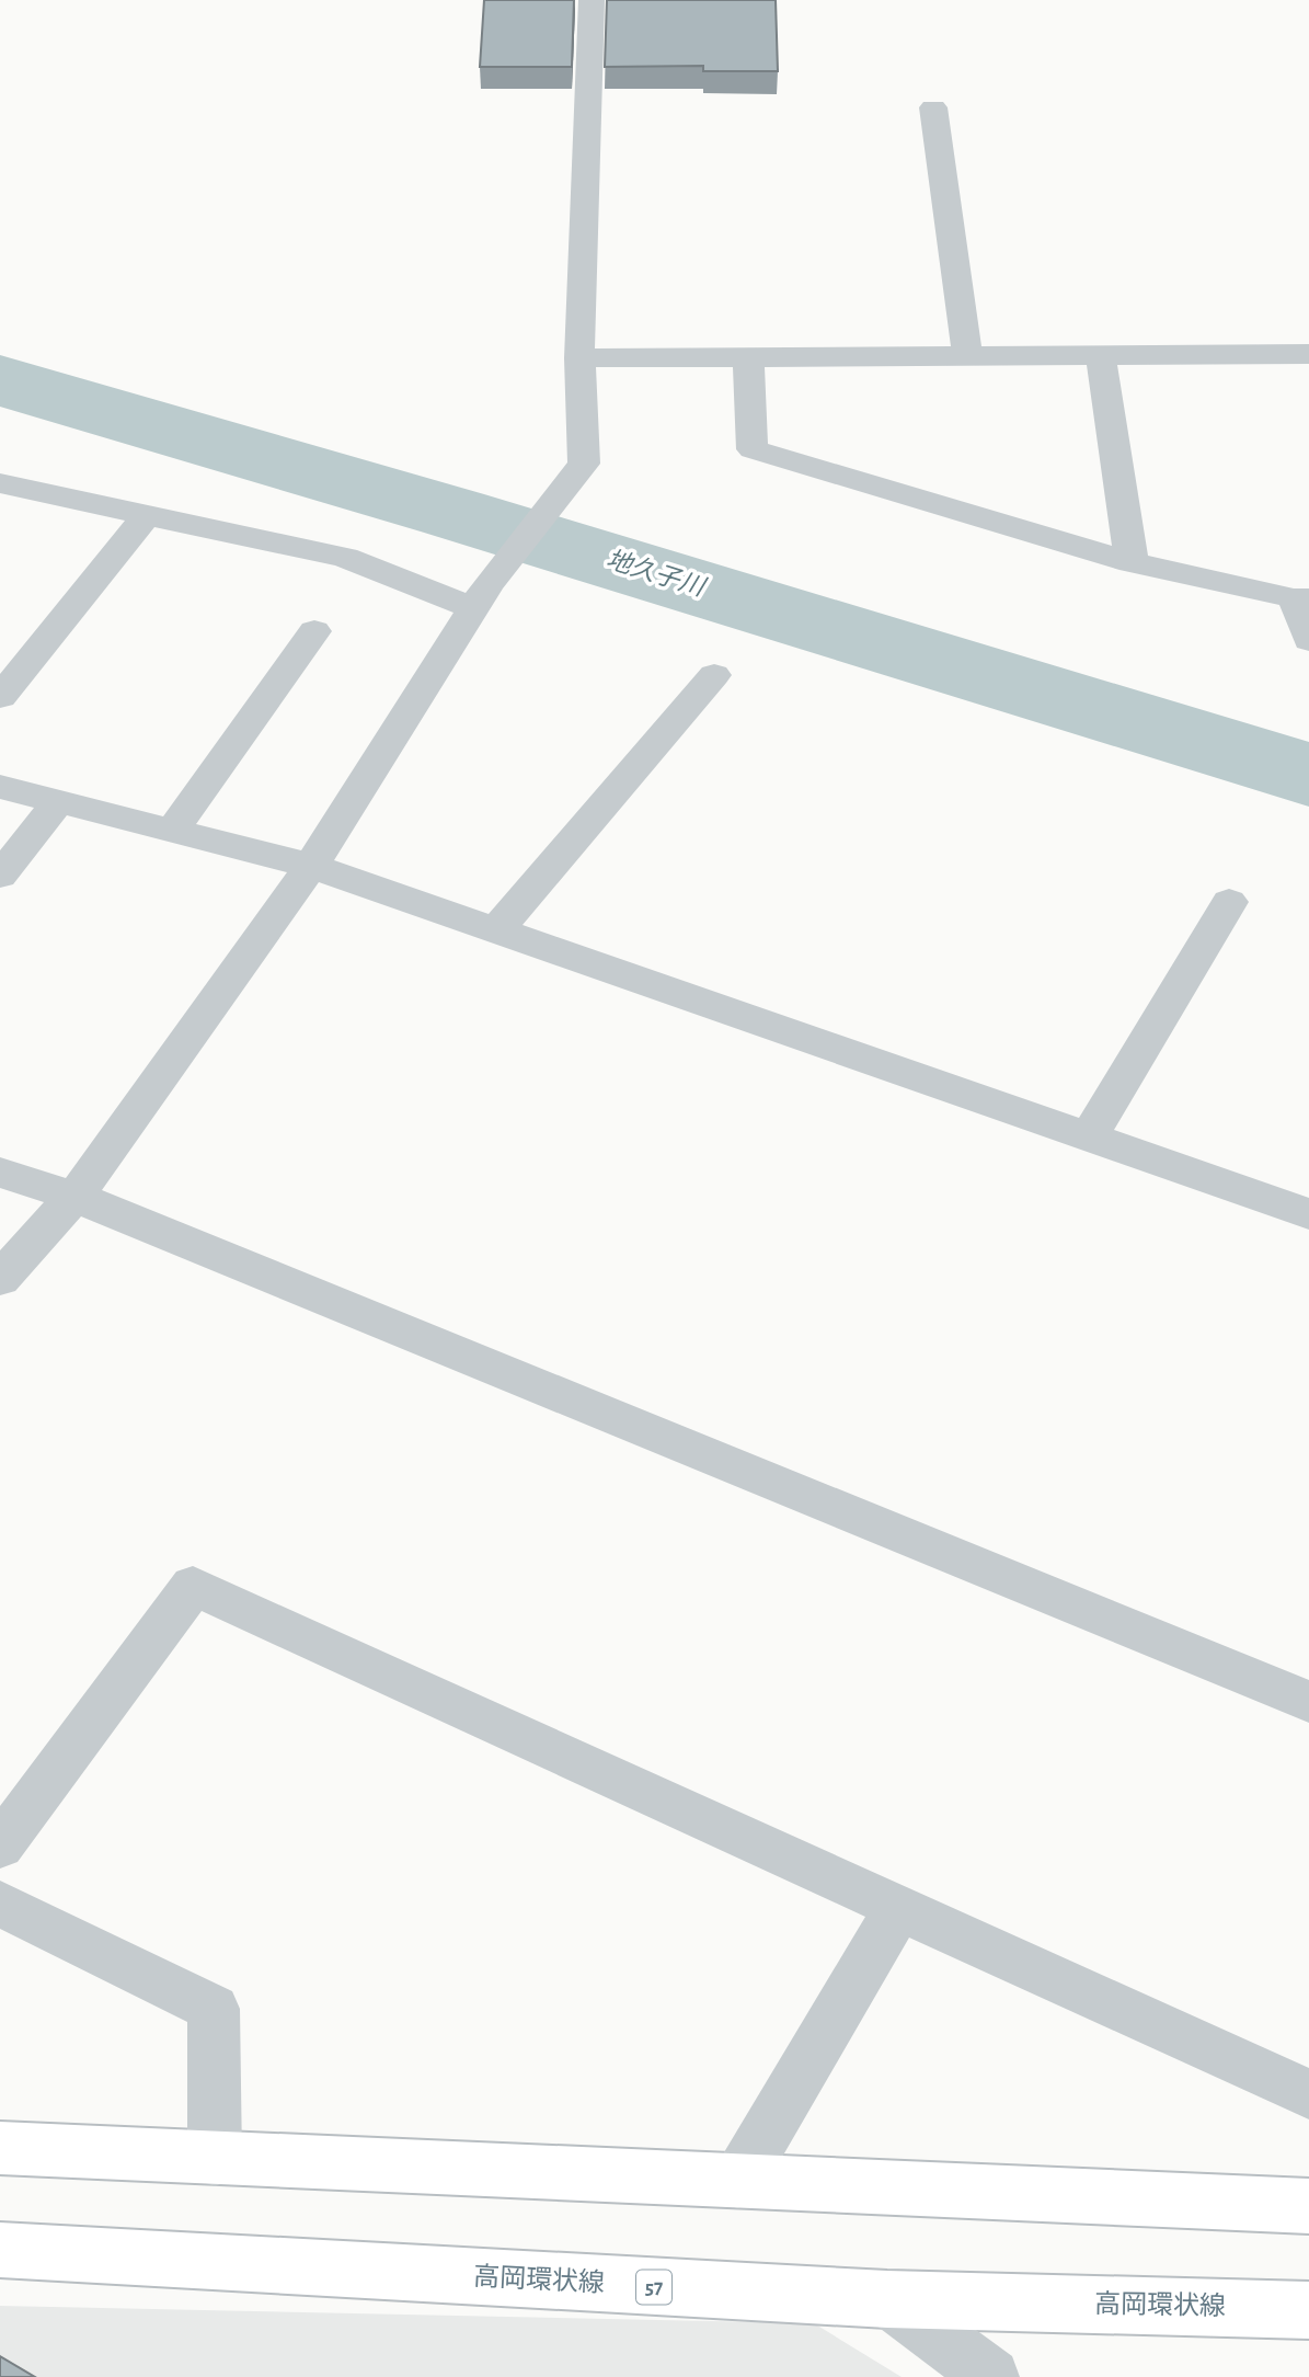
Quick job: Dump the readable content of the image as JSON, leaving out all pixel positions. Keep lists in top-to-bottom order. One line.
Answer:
{"streets":{"main road":["高岡環状線","57"]},"water":["地久子川"]}
